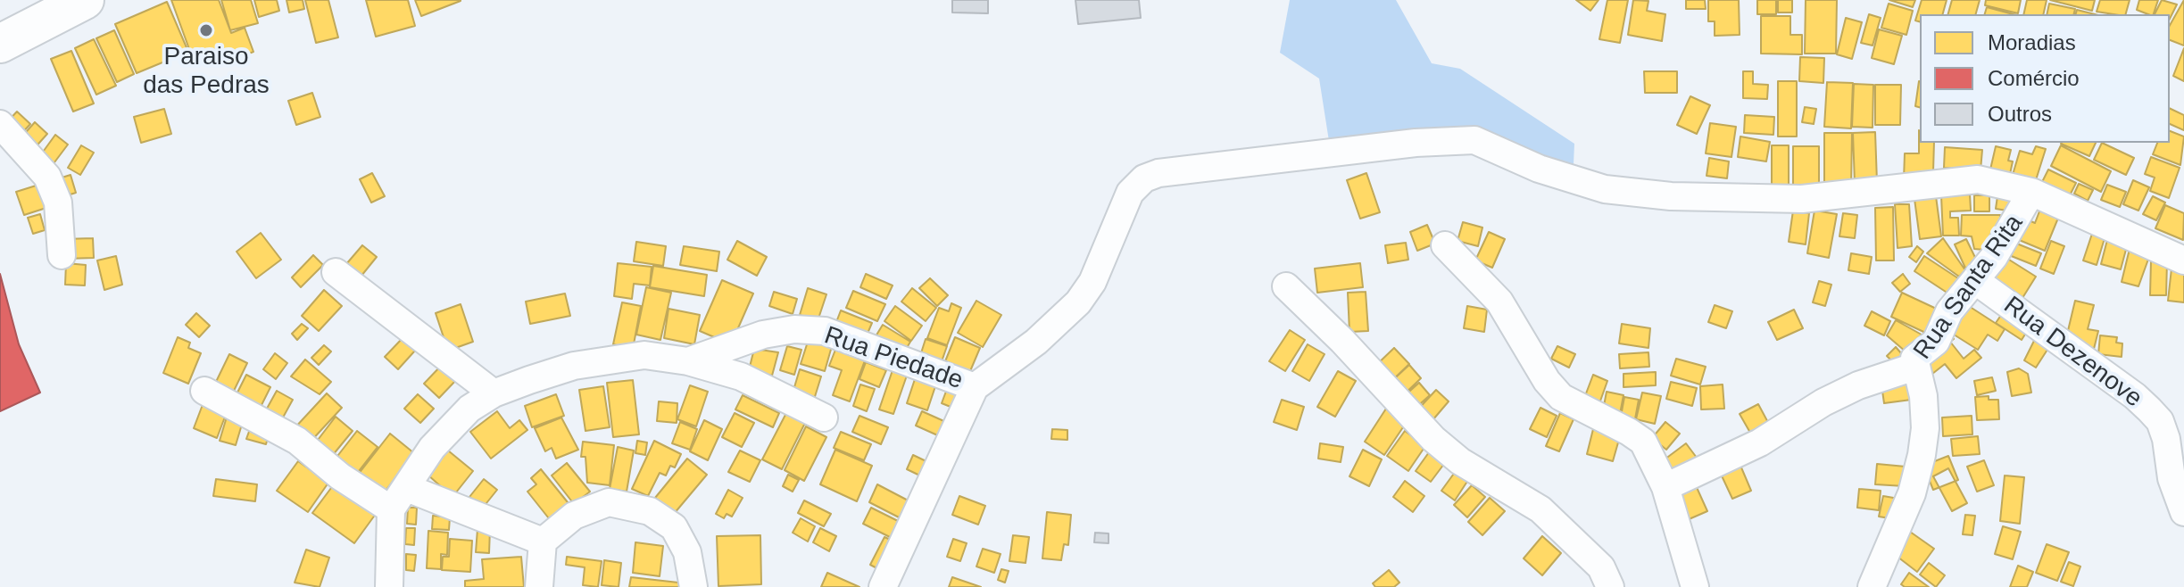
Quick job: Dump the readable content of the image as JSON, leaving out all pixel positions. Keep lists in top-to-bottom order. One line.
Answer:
{"streets":{"street":["Rua Santa Rita","Rua Dezenove","Rua Piedade"]},"crossings":[["Rua Santa Rita","Rua Dezenove"]],"places":["Paraiso das Pedras"],"legend":["Moradias","Comércio","Outros"]}
